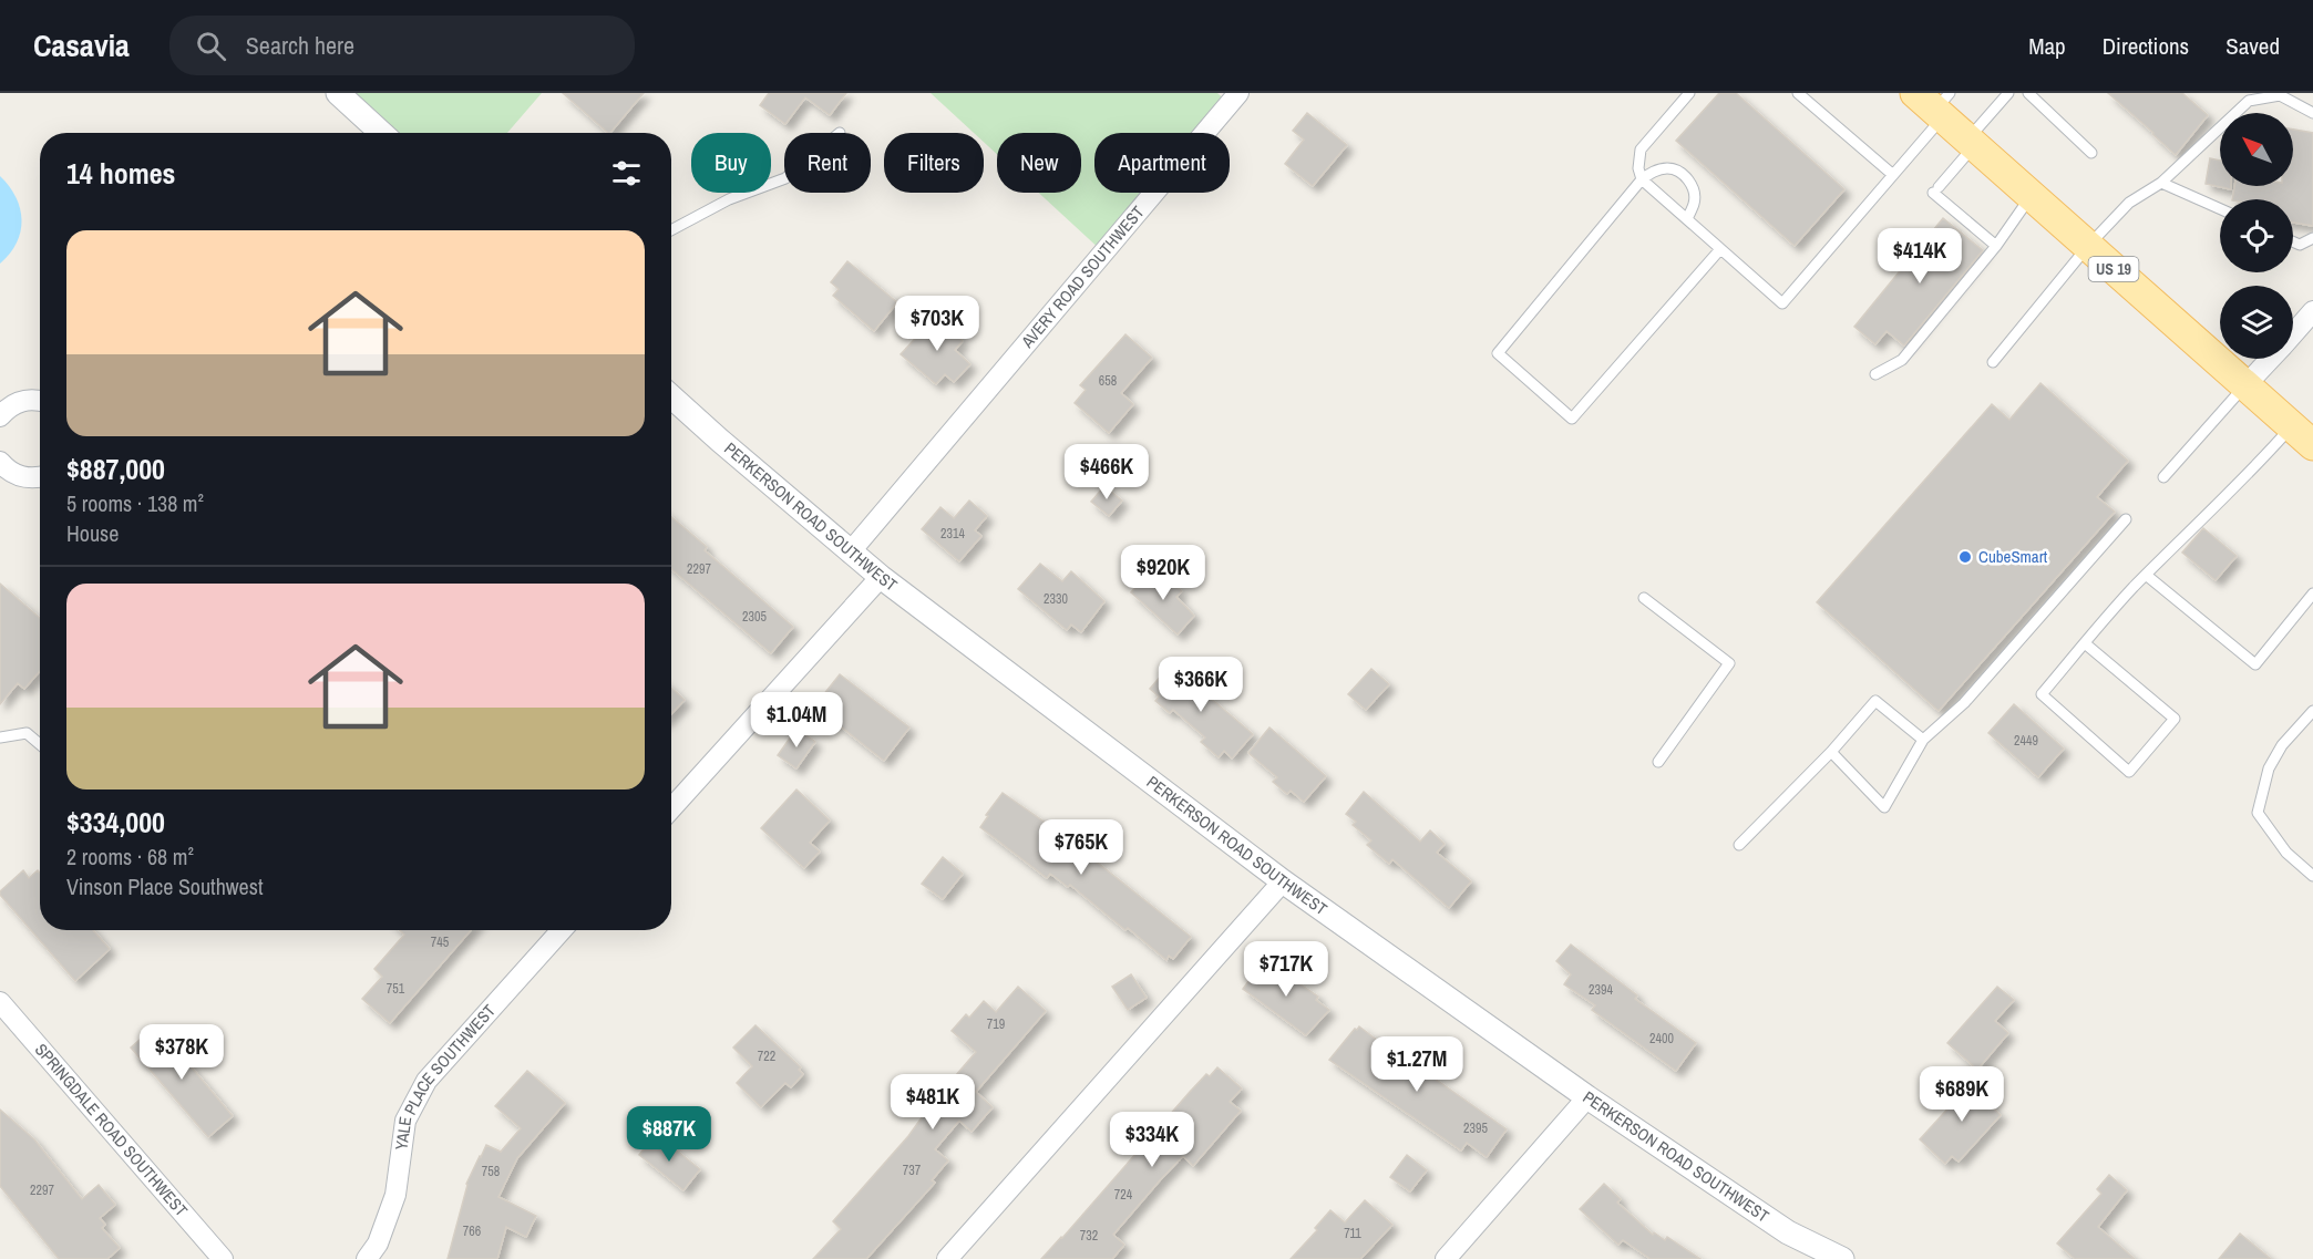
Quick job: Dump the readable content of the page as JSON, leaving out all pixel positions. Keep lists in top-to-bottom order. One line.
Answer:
{"streets":{"main road":["US 19"],"street":["AVERY ROAD SOUTHWEST","PERKERSON ROAD SOUTHWEST","YALE PLACE SOUTHWEST","SPRINGDALE ROAD SOUTHWEST"]},"crossings":[["AVERY ROAD SOUTHWEST","PERKERSON ROAD SOUTHWEST"]],"places":["CubeSmart"],"house_numbers":["658","2314","2297","2330","2305","2449","745","751","2394","719","2400","722","2395","737","758","2297","724","766","711","732"],"north":"top left","page":{"header":"Casavia","search":"Search here","nav":["Map","Directions","Saved"],"chip":["Buy","Rent","Filters","New","Apartment"],"heading":"14 homes","list":[{"name":"$887,000","note":"5 rooms · 138 m² · House"},{"name":"$334,000","note":"2 rooms · 68 m² · Vinson Place Southwest"}],"price":["$414K","$703K","$466K","$920K","$366K","$1.04M","$765K","$717K","$378K","$1.27M","$689K","$481K","$887K","$334K"]}}
